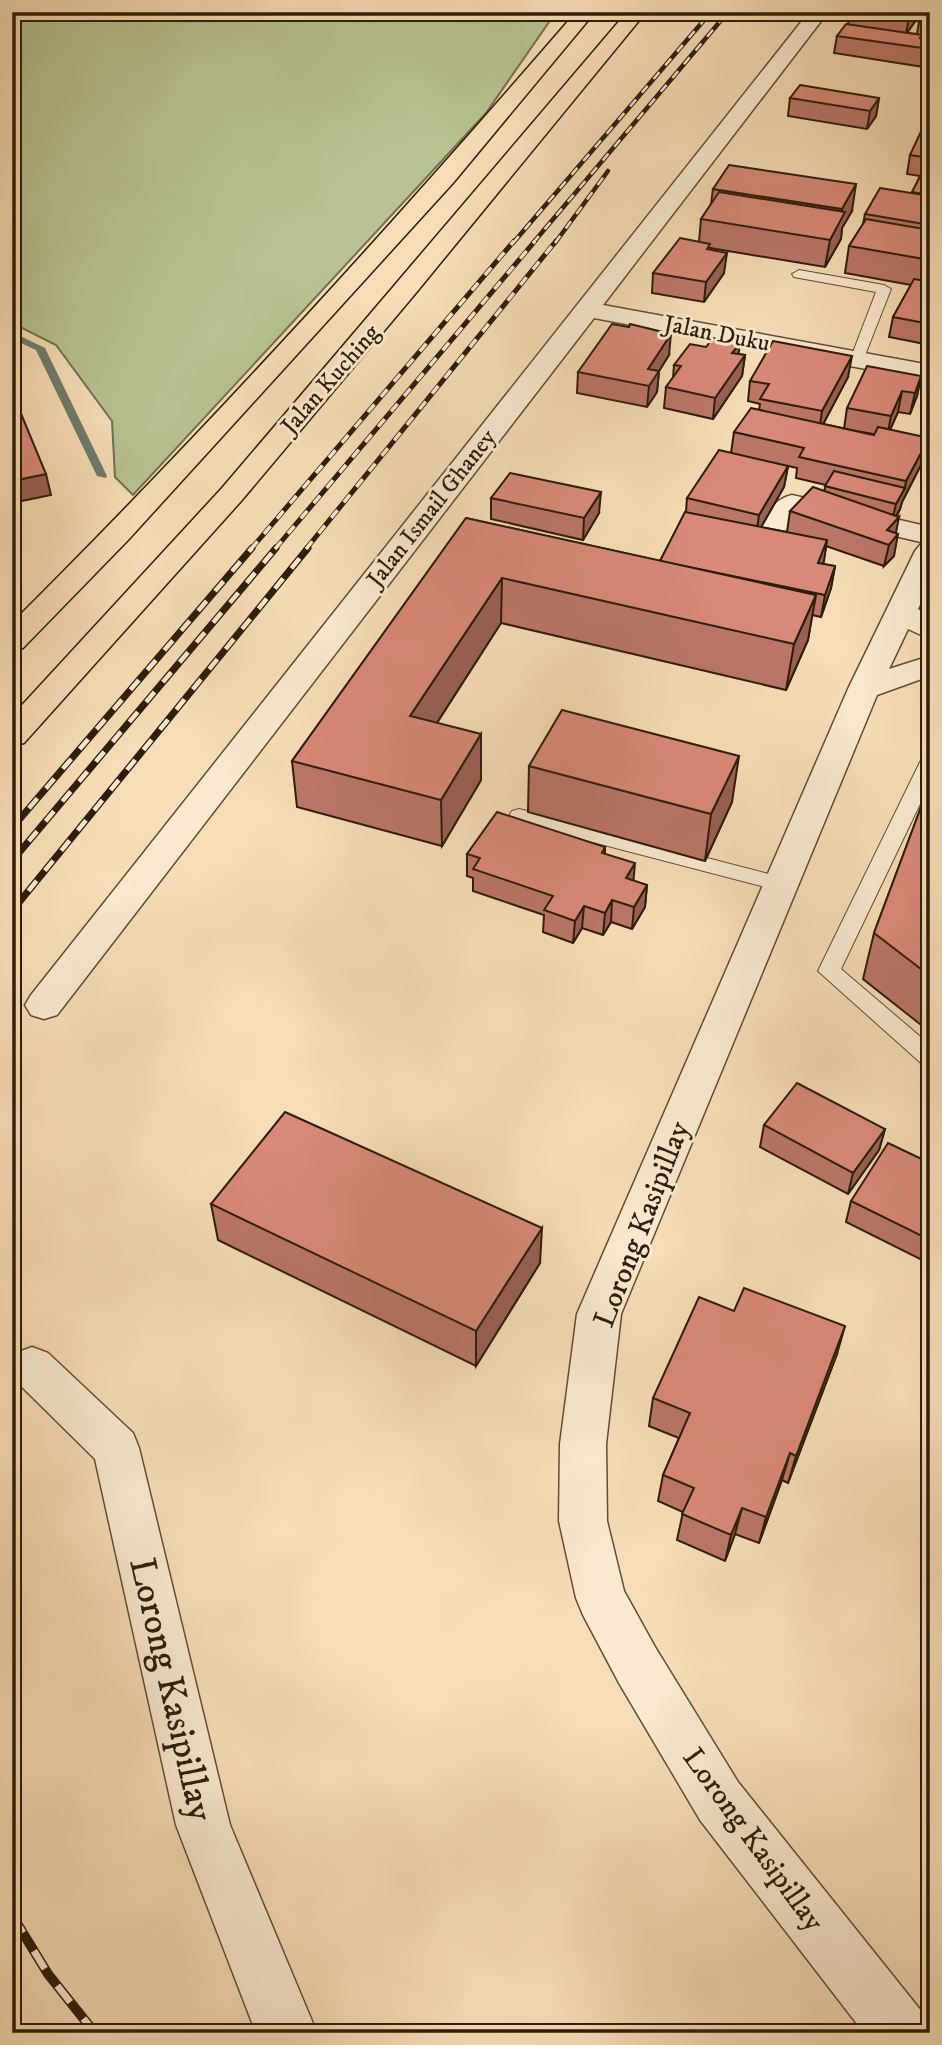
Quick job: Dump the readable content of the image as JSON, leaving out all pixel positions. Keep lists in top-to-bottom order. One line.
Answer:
{"streets":{"highway":["Jalan Kuching"],"street":["Jalan Duku","Jalan Ismail Ghaney","Lorong Kasipillay"]},"crossings":[["Jalan Duku","Jalan Ismail Ghaney"]]}
